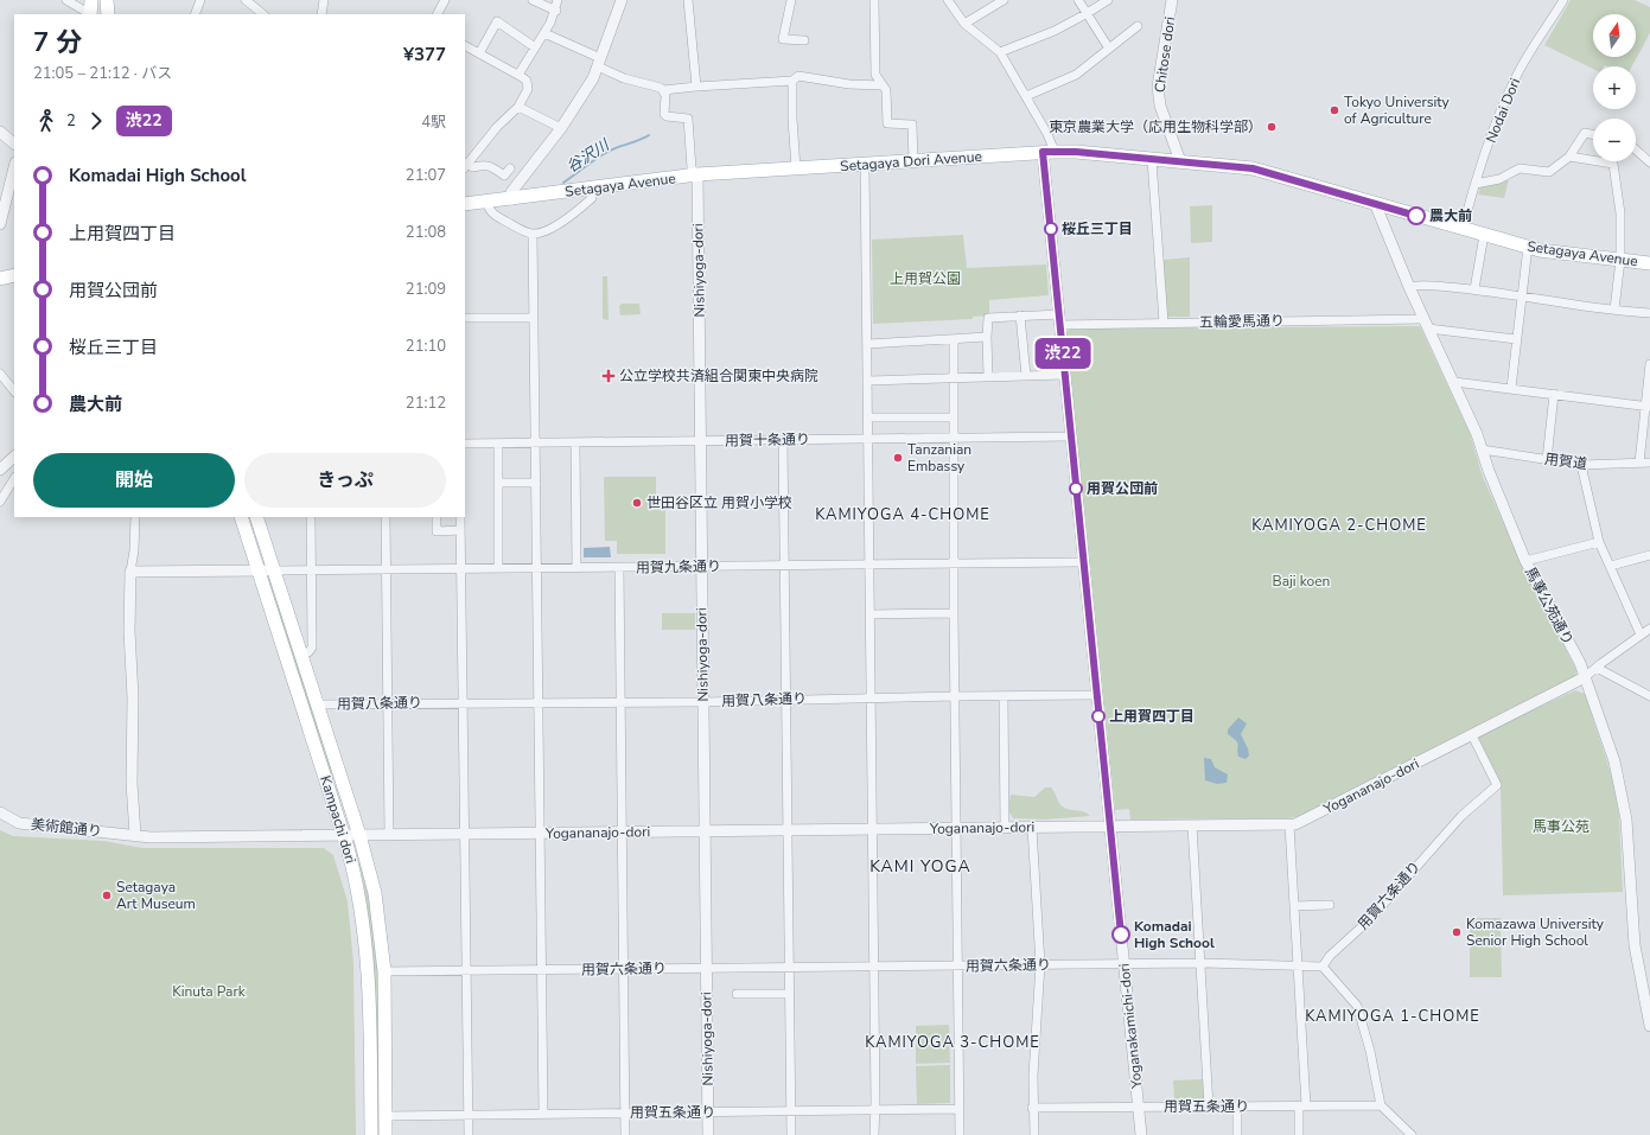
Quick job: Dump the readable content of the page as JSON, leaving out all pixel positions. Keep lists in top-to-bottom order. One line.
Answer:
{"streets":{"main road":["Setagaya Dori Avenue","Setagaya Avenue","Kampachi dori"],"street":["Chitose dori","Nodai Dori","Nishiyoga-dori","五輪愛馬通り","用賀十条通り","用賀道","用賀九条通り","馬事公苑通り","用賀八条通り","Yogananajo-dori","美術館通り","用賀六条通り","Yoganakamichi-dori","用賀五条通り"]},"crossings":[["Chitose dori","Setagaya Avenue"],["Nodai Dori","Setagaya Avenue"],["Setagaya Dori Avenue","Setagaya Avenue"],["Setagaya Dori Avenue","Nishiyoga-dori"],["Setagaya Dori Avenue","Yoganakamichi-dori"],["Setagaya Avenue","Nishiyoga-dori"],["Setagaya Avenue","馬事公苑通り"],["Setagaya Avenue","Yoganakamichi-dori"],["Nishiyoga-dori","用賀十条通り"],["Nishiyoga-dori","用賀九条通り"],["Nishiyoga-dori","用賀八条通り"],["Nishiyoga-dori","Yogananajo-dori"],["Nishiyoga-dori","用賀六条通り"],["Nishiyoga-dori","用賀五条通り"],["五輪愛馬通り","馬事公苑通り"],["五輪愛馬通り","Yoganakamichi-dori"],["用賀十条通り","Yoganakamichi-dori"],["用賀道","馬事公苑通り"],["用賀九条通り","Kampachi dori"],["用賀九条通り","Yoganakamichi-dori"],["馬事公苑通り","Yogananajo-dori"],["用賀八条通り","Kampachi dori"],["用賀八条通り","Yoganakamichi-dori"],["Yogananajo-dori","Kampachi dori"],["Yogananajo-dori","美術館通り"],["Yogananajo-dori","用賀六条通り"],["Yogananajo-dori","Yoganakamichi-dori"],["Kampachi dori","美術館通り"],["Kampachi dori","用賀六条通り"],["Kampachi dori","用賀五条通り"],["用賀六条通り","Yoganakamichi-dori"],["Yoganakamichi-dori","用賀五条通り"]],"districts":["KAMIYOGA 4-CHOME","KAMIYOGA 2-CHOME","KAMI YOGA","KAMIYOGA 1-CHOME","KAMIYOGA 3-CHOME"],"water":["谷沢川"],"parks":["上用賀公園","Baji koen","馬事公苑","Kinuta Park"],"places":{"other":["Tokyo University of Agriculture","東京農業大学（応用生物科学部）","農大前","桜丘三丁目","Tanzanian Embassy","用賀公団前","世田谷区立 用賀小学校","上用賀四丁目","Setagaya Art Museum","Komazawa University Senior High School","Komadai High School"],"health":["公立学校共済組合関東中央病院"]},"lines":["bus line 渋22"],"north":"top","page":{"on_map":"渋22","map_buttons":["+","−"],"heading":["7 分","21:05 – 21:12 · バス","¥377"],"legs":["2","渋22","4駅"],"list":[{"name":"Komadai High School","value":"21:07"},{"name":"上用賀四丁目","value":"21:08"},{"name":"用賀公団前","value":"21:09"},{"name":"桜丘三丁目","value":"21:10"},{"name":"農大前","value":"21:12"}],"buttons":["開始","きっぷ"]}}
